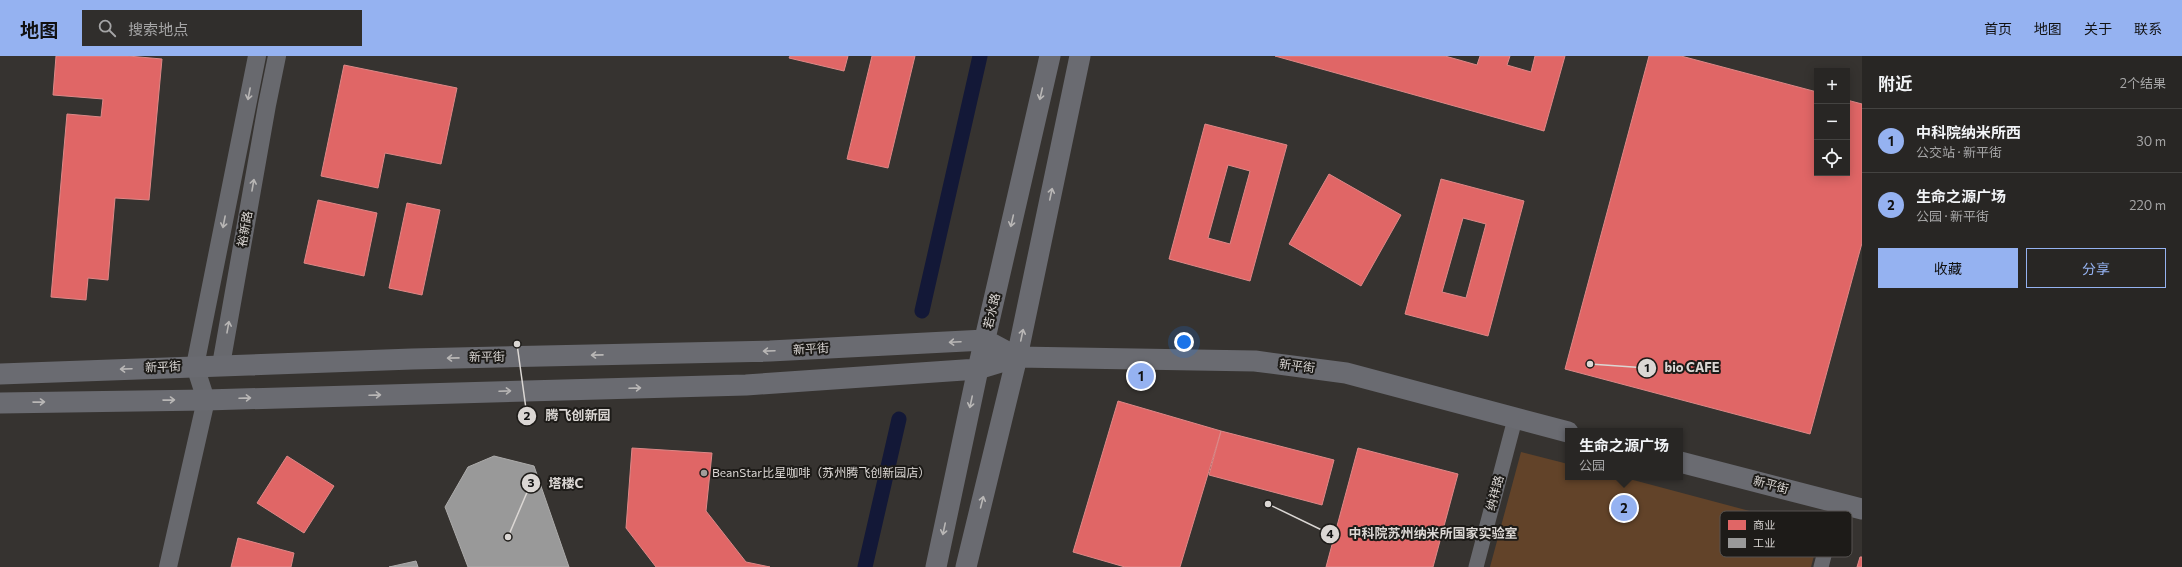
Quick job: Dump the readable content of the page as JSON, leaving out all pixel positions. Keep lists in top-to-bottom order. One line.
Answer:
{"streets":{"main road":["裕新路","若水路","新平街"],"street":["纳祥路"]},"crossings":[["裕新路","新平街"],["若水路","新平街"],["新平街","纳祥路"]],"places":["腾飞创新园","bio CAFE","BeanStar比星咖啡（苏州腾飞创新园店）","中科院苏州纳米所国家实验室","塔楼C"],"legend":["商业","工业"],"page":{"header":"地图","search":"搜索地点","nav":["首页","地图","关于","联系"],"heading":["附近","2个结果"],"map_buttons":["+","−"],"list":[{"mark":"1","name":"中科院纳米所西","note":"公交站 · 新平街","value":"30 m"},{"mark":"2","name":"生命之源广场","note":"公园 · 新平街","value":"220 m"}],"buttons":["收藏","分享"],"pins":["1","2"],"popup":["生命之源广场","公园"]}}
